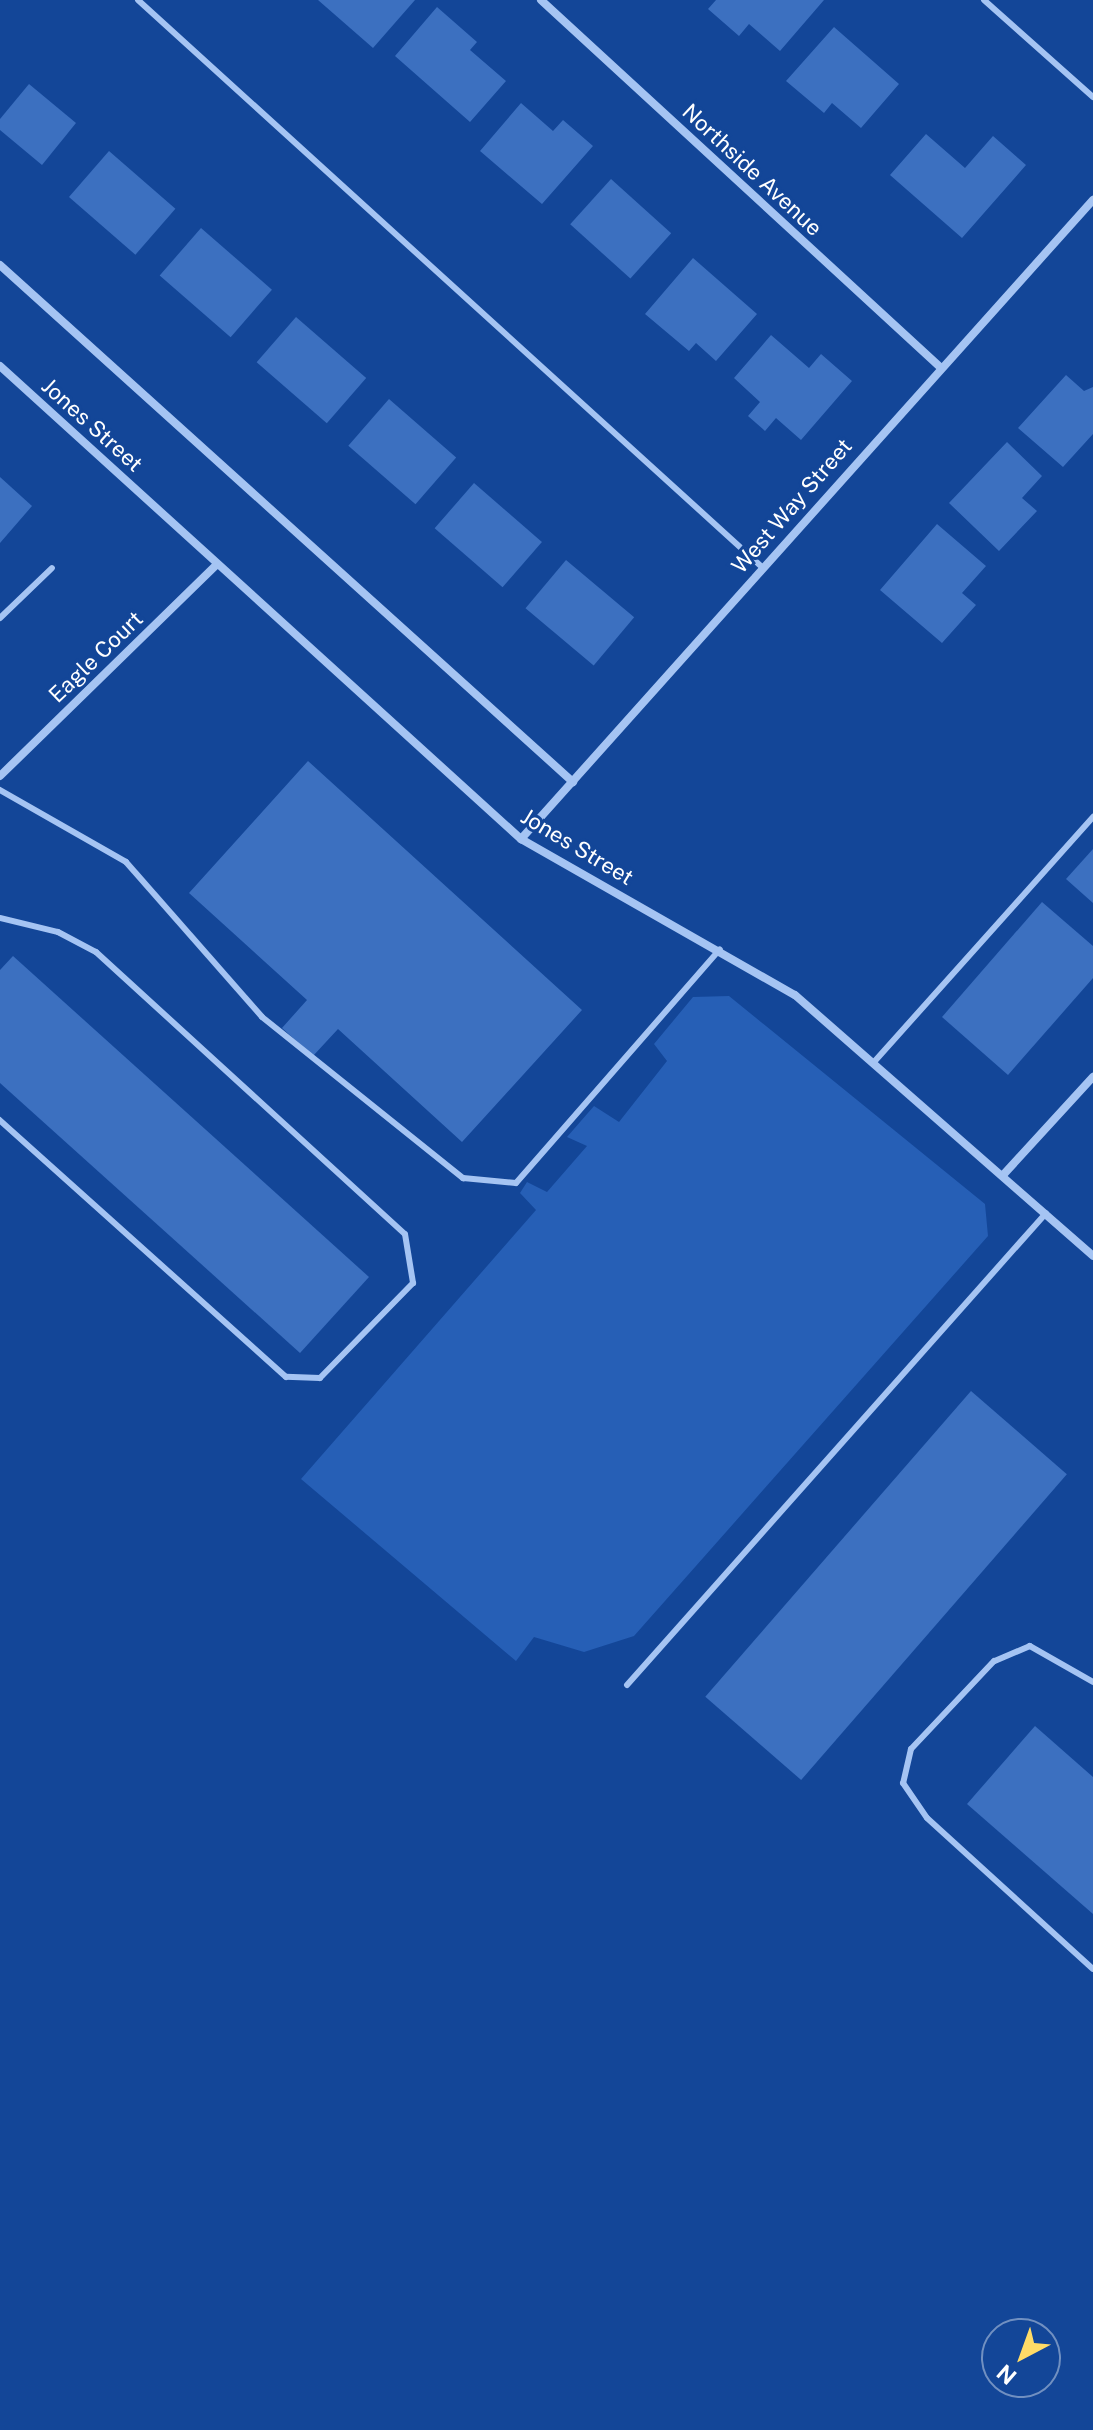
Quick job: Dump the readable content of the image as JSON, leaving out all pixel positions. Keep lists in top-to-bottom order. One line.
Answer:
{"streets":{"street":["Northside Avenue","Jones Street","West Way Street","Eagle Court"]},"crossings":[["Northside Avenue","West Way Street"],["Jones Street","West Way Street"],["Jones Street","Eagle Court"]],"north":"bottom left"}
